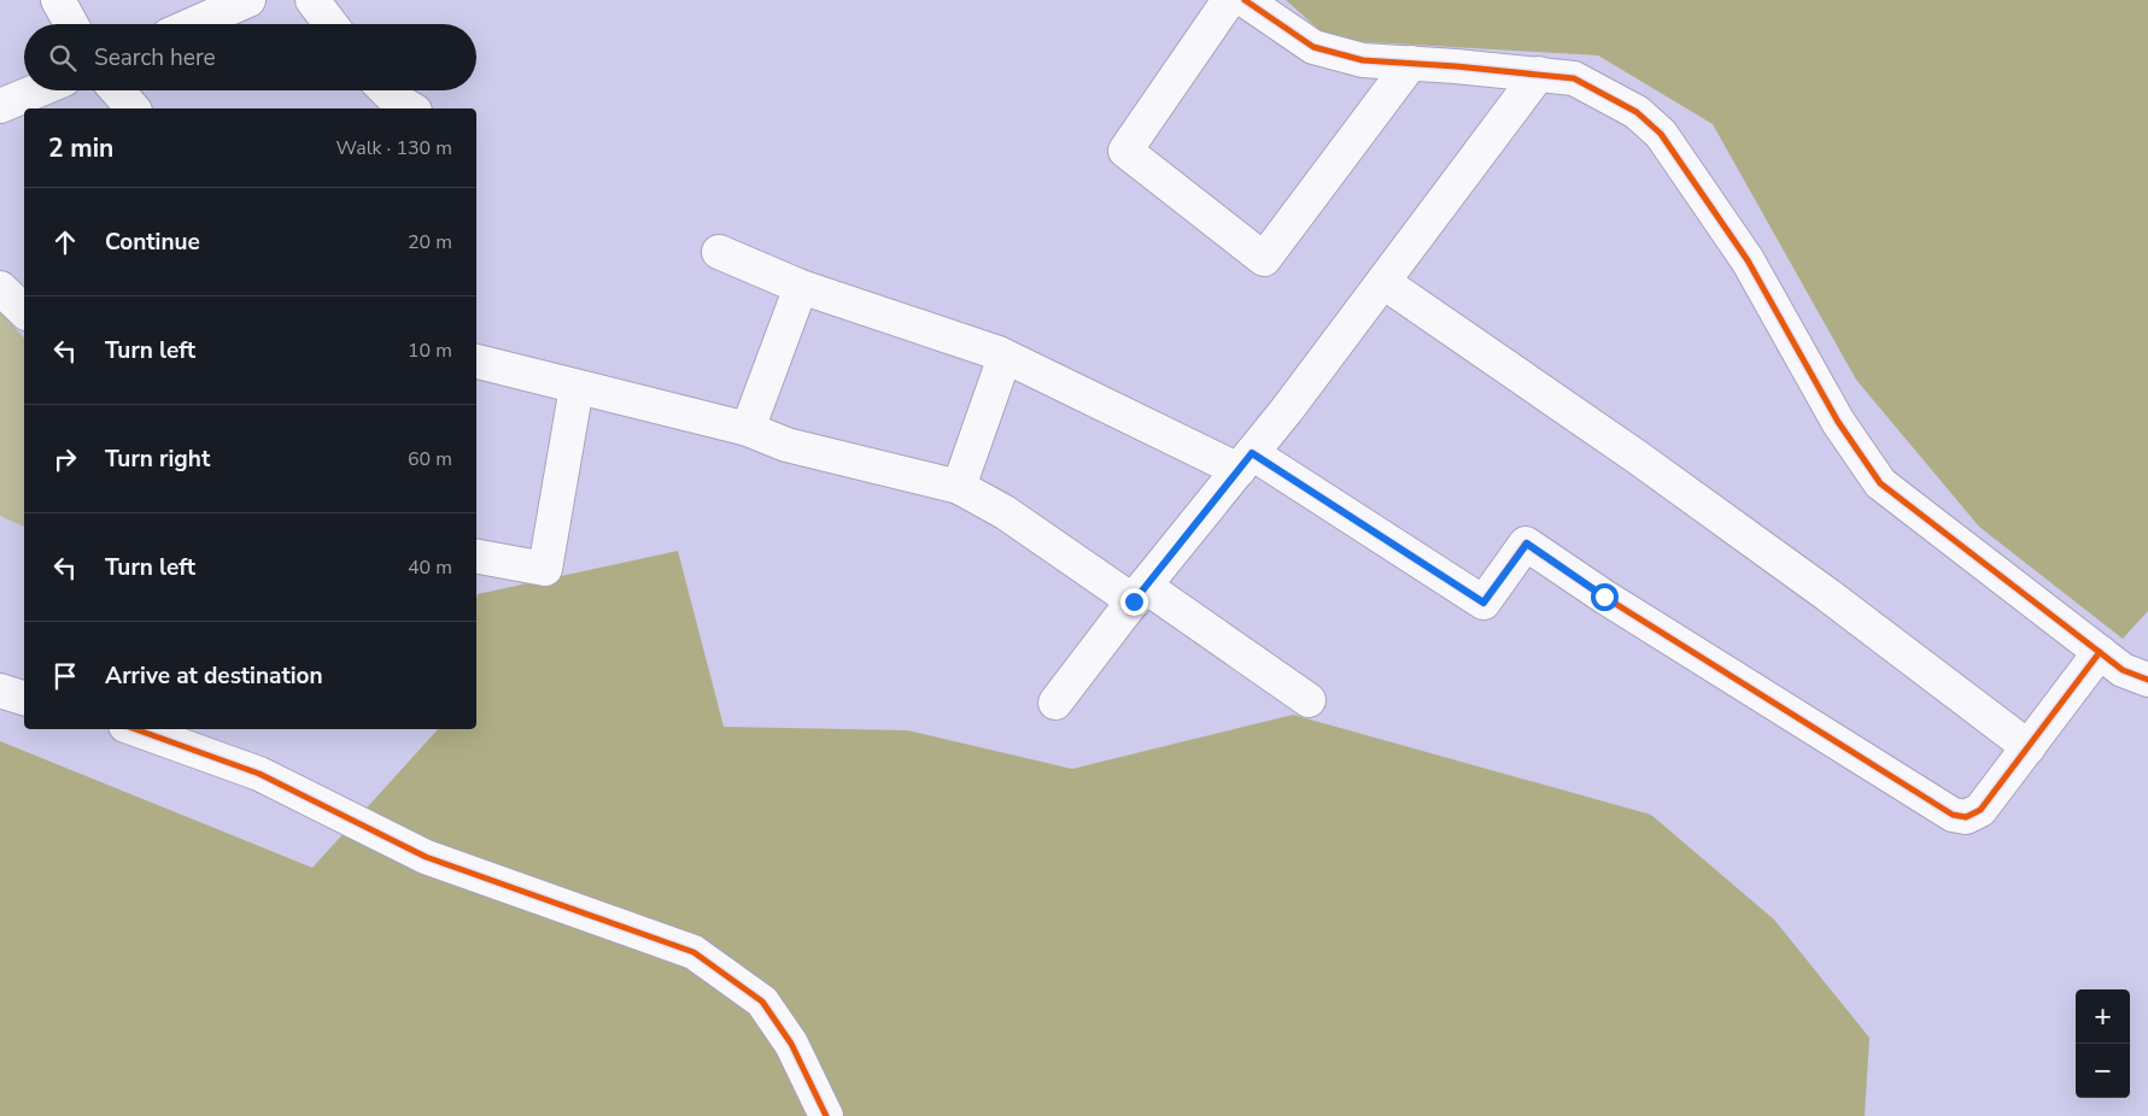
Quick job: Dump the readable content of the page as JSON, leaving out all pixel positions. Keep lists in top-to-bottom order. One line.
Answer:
{"page":{"search":"Search here","heading":["2 min","Walk · 130 m"],"list":[["Continue","20 m"],["Turn left","10 m"],["Turn right","60 m"],["Turn left","40 m"],"Arrive at destination"],"map_buttons":["+","−"]}}
